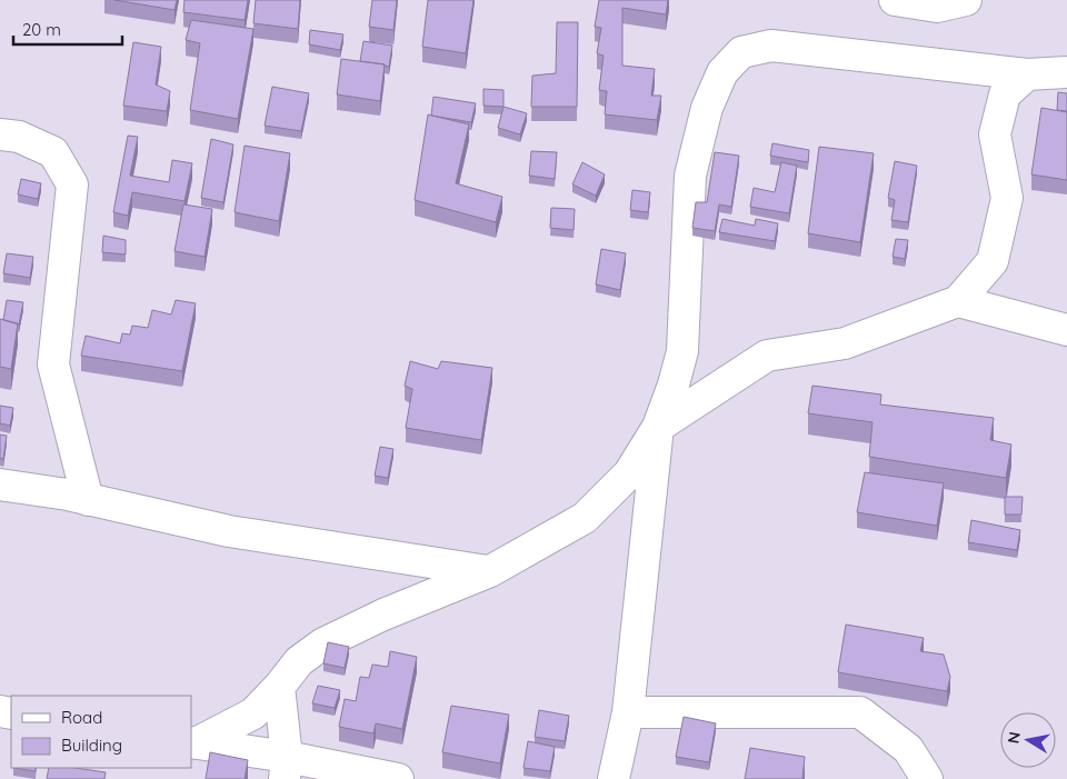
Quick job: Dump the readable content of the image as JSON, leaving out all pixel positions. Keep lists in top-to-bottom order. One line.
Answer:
{"legend":["Road","Building"],"scale_bar":"20 m","north":"left"}
